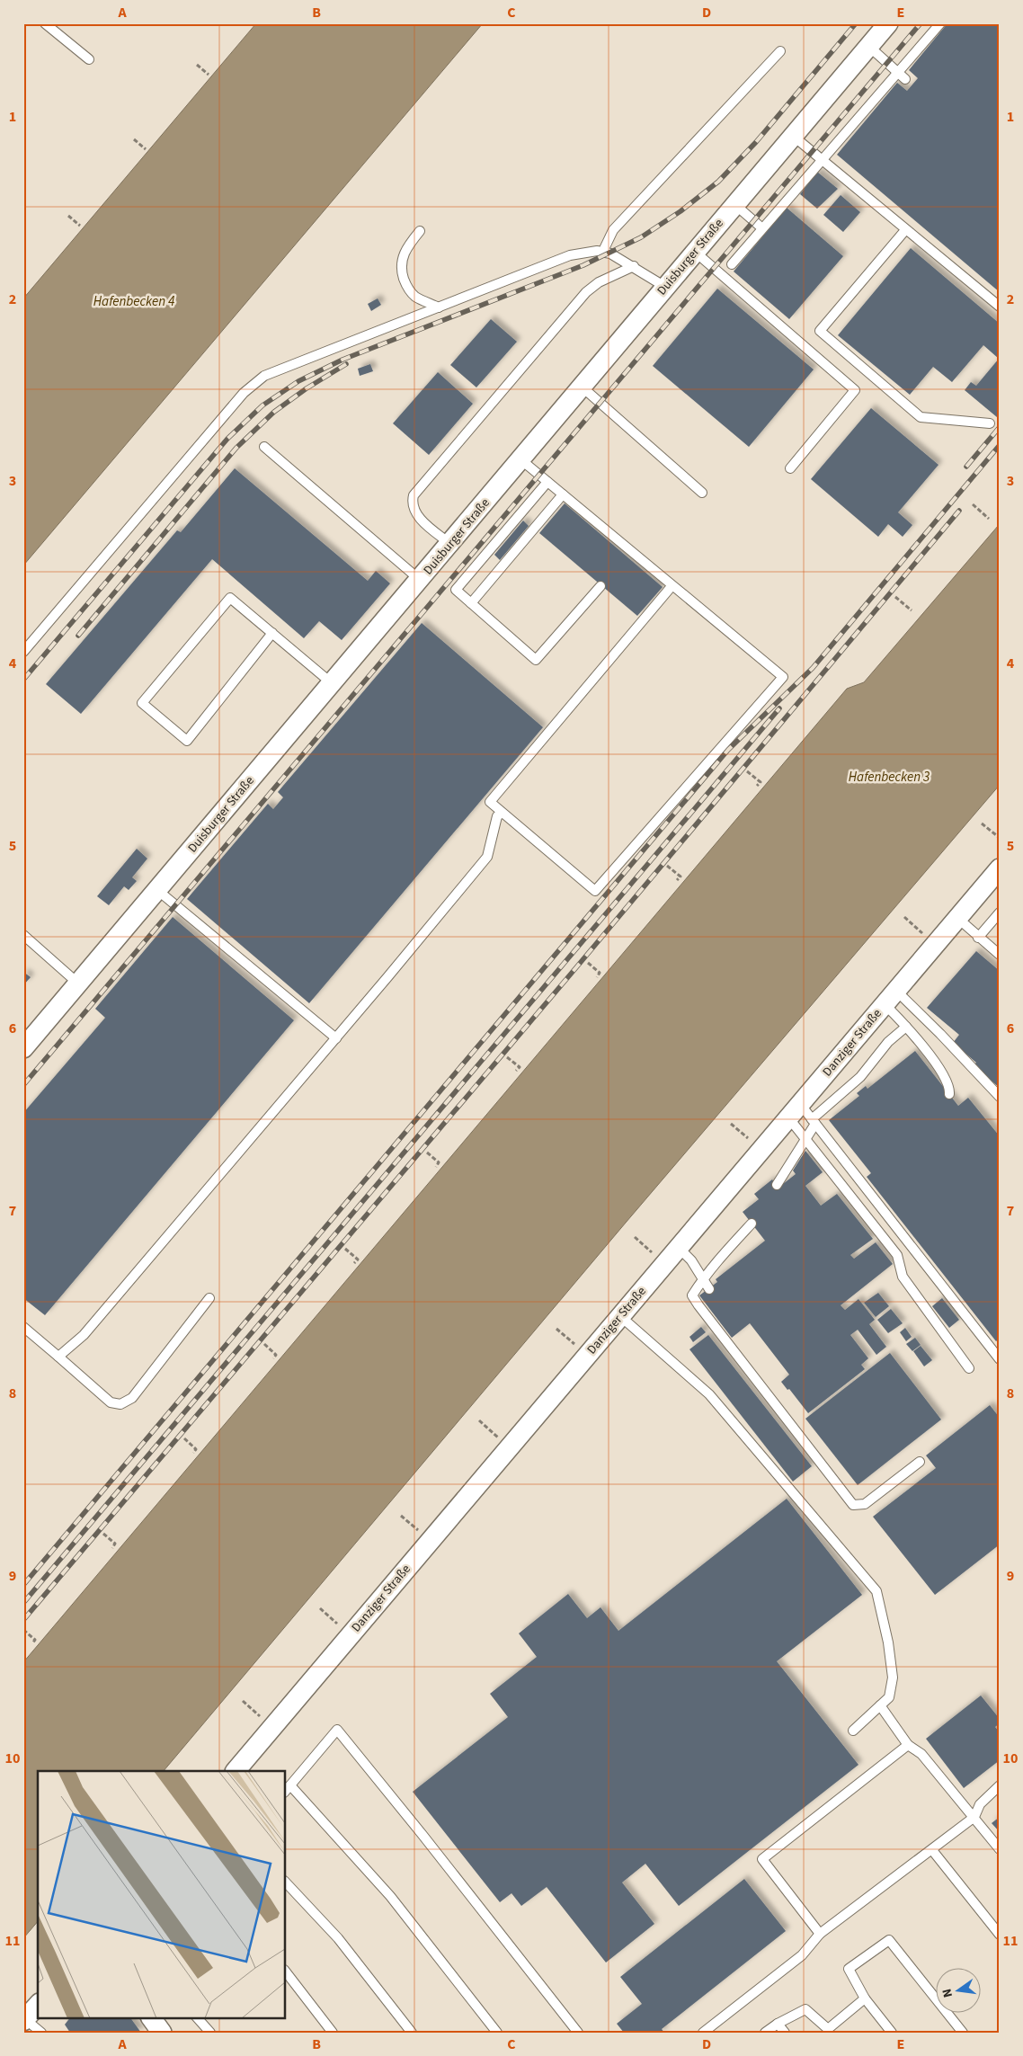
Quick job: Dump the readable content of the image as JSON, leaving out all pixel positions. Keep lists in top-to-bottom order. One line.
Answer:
{"streets":{"street":["Duisburger Straße","Danziger Straße"]},"water":["Hafenbecken 4","Hafenbecken 3"],"north":"left","grid":{"columns":["A","B","C","D","E"],"rows":["1","2","3","4","5","6","7","8","9","10","11"]}}
